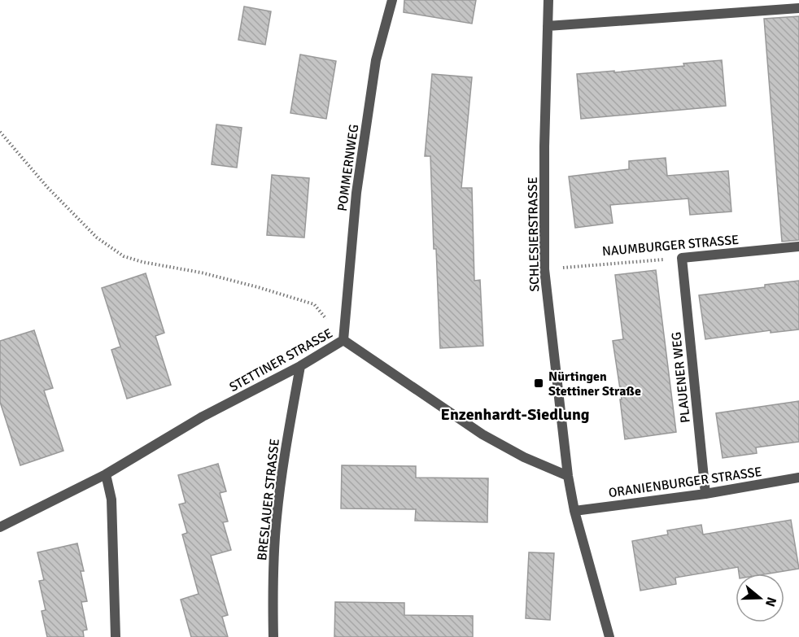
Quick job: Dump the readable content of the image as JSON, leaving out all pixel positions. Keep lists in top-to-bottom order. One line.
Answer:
{"streets":{"street":["POMMERNWEG","SCHLESIERSTRASSE","NAUMBURGER STRASSE","STETTINER STRASSE","PLAUENER WEG","ORANIENBURGER STRASSE","BRESLAUER STRASSE"]},"crossings":[["POMMERNWEG","STETTINER STRASSE"],["SCHLESIERSTRASSE","NAUMBURGER STRASSE"],["SCHLESIERSTRASSE","STETTINER STRASSE"],["SCHLESIERSTRASSE","ORANIENBURGER STRASSE"],["NAUMBURGER STRASSE","PLAUENER WEG"],["STETTINER STRASSE","BRESLAUER STRASSE"],["PLAUENER WEG","ORANIENBURGER STRASSE"]],"districts":["Enzenhardt-Siedlung"],"places":{"transit":["Nürtingen Stettiner Straße"]},"north":"right"}
